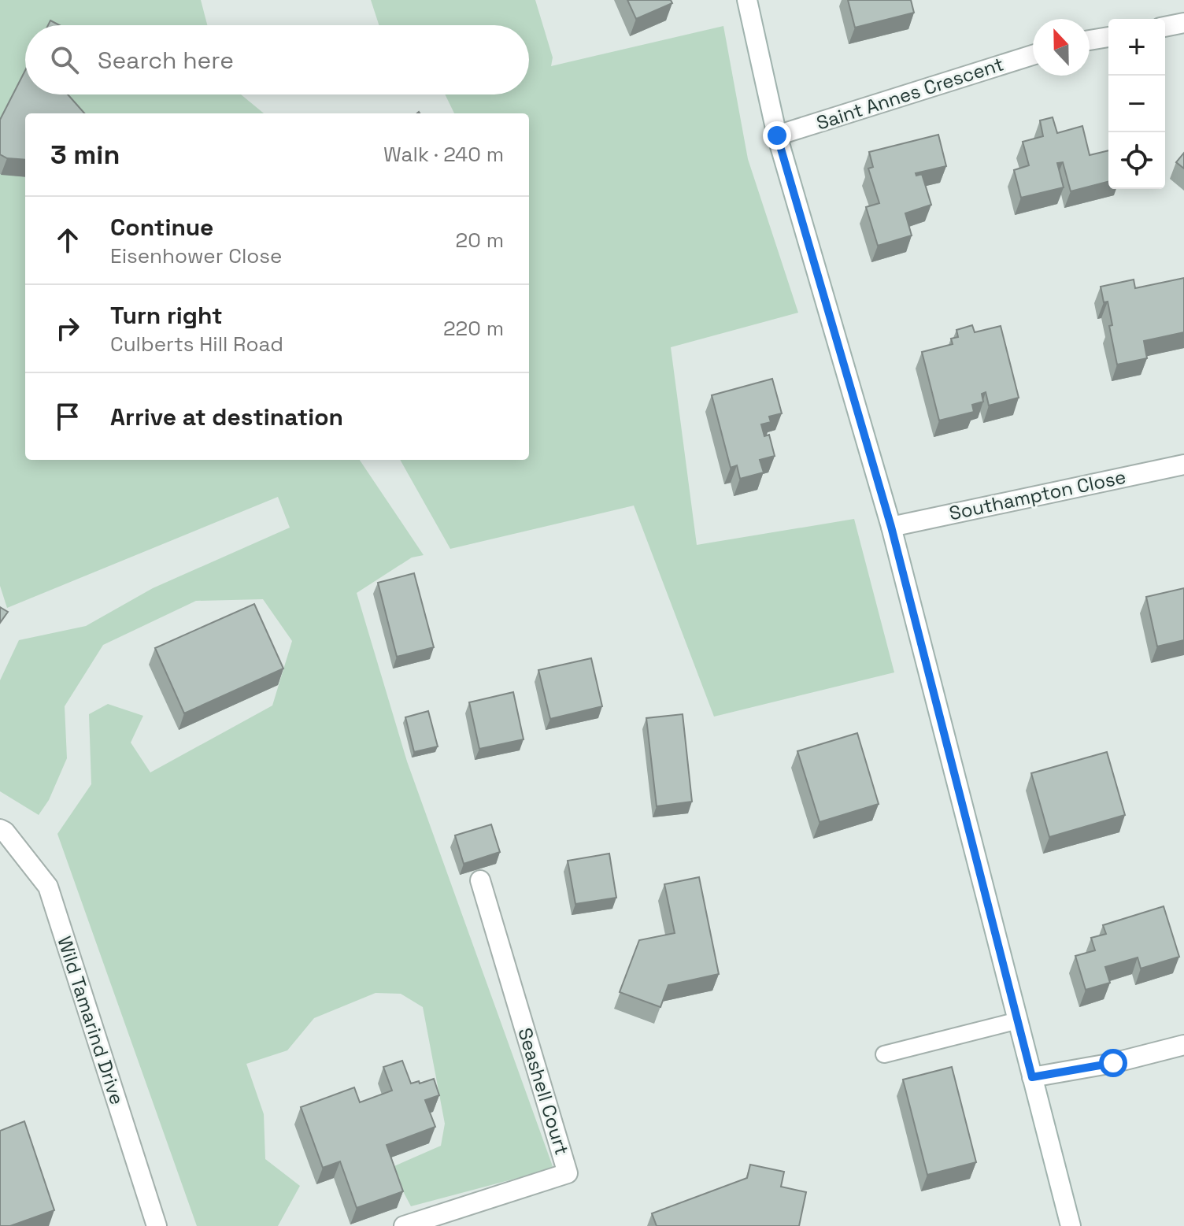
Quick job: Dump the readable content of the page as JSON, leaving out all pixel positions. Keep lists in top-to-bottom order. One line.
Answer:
{"streets":{"street":["Saint Annes Crescent","Southampton Close","Wild Tamarind Drive","Seashell Court"]},"north":"top","page":{"map_buttons":["+","−"],"search":"Search here","heading":["3 min","Walk · 240 m"],"list":[["Continue","Eisenhower Close","20 m"],["Turn right","Culberts Hill Road","220 m"],"Arrive at destination"]}}
